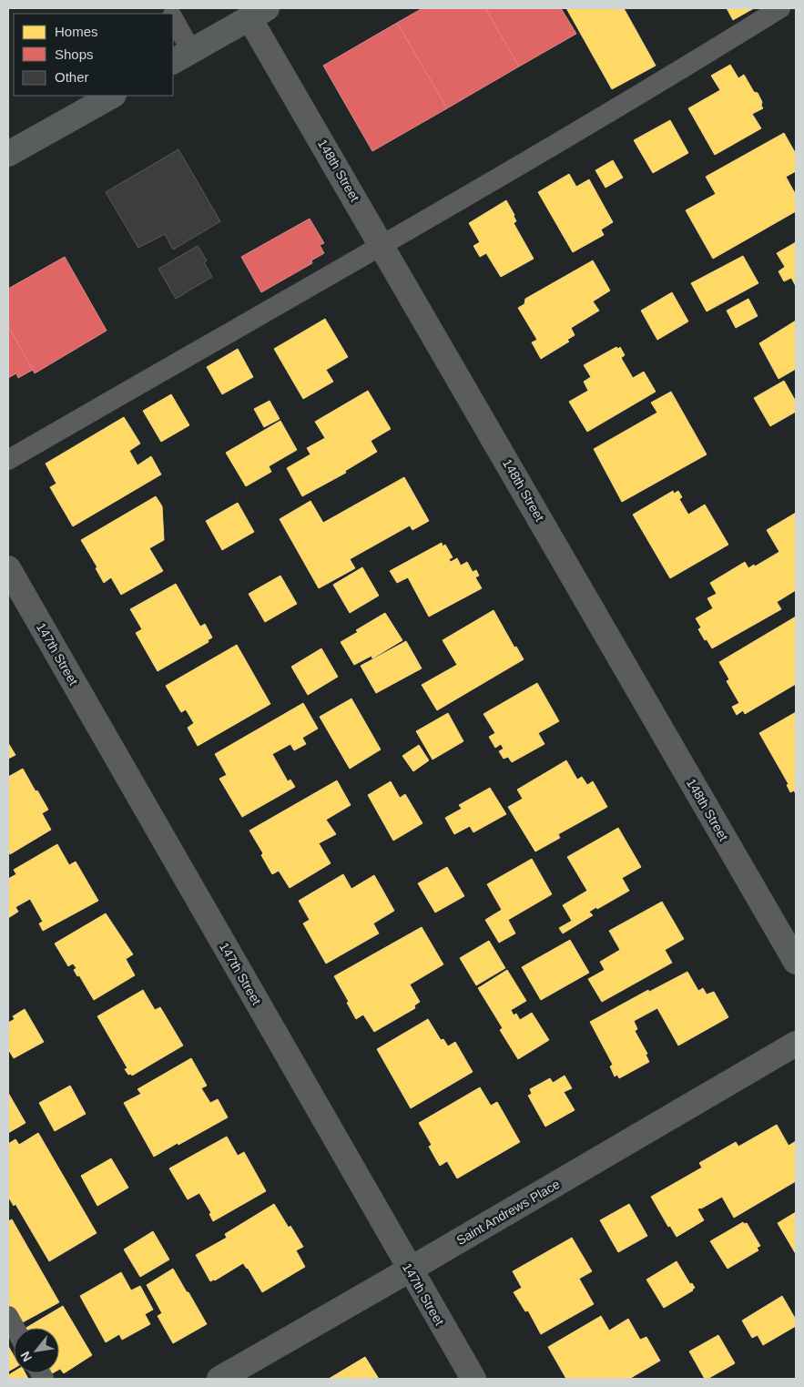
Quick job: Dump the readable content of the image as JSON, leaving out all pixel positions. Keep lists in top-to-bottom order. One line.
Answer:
{"streets":{"street":["148th Street","147th Street","Saint Andrews Place"]},"crossings":[["147th Street","Saint Andrews Place"]],"legend":["Homes","Shops","Other"],"north":"bottom left"}
